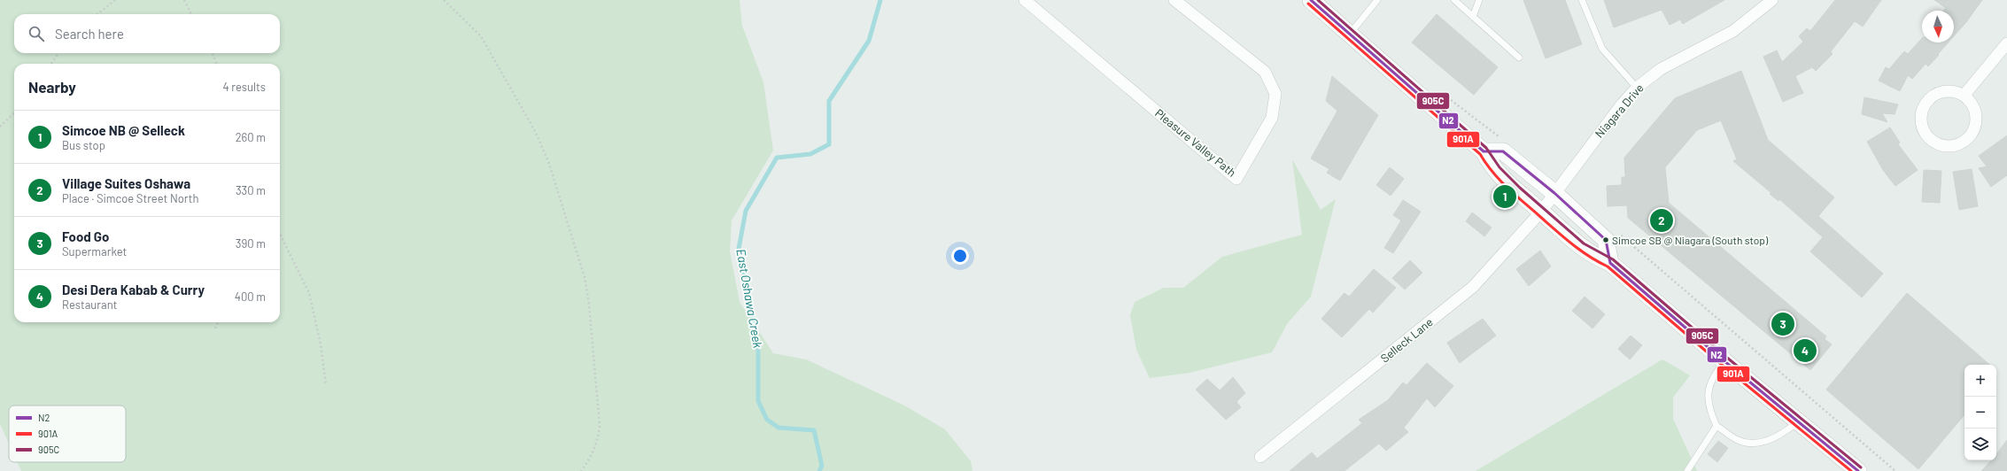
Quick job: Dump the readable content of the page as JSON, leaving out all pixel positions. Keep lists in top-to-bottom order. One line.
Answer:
{"streets":{"street":["Niagara Drive","Pleasure Valley Path","Selleck Lane"]},"crossings":[["Niagara Drive","Selleck Lane"]],"water":["East Oshawa Creek"],"places":["Simcoe SB @ Niagara (South stop)"],"lines":["transit line N2","transit line 905C","transit line 901A"],"legend":["N2","901A","905C"],"north":"bottom","page":{"search":"Search here","heading":["Nearby","4 results"],"list":[{"mark":"1","name":"Simcoe NB @ Selleck","note":"Bus stop","value":"260 m"},{"mark":"2","name":"Village Suites Oshawa","note":"Place · Simcoe Street North","value":"330 m"},{"mark":"3","name":"Food Go","note":"Supermarket","value":"390 m"},{"mark":"4","name":"Desi Dera Kabab & Curry","note":"Restaurant","value":"400 m"}],"pins":["1","2","3","4"],"map_buttons":["+","−"]}}
